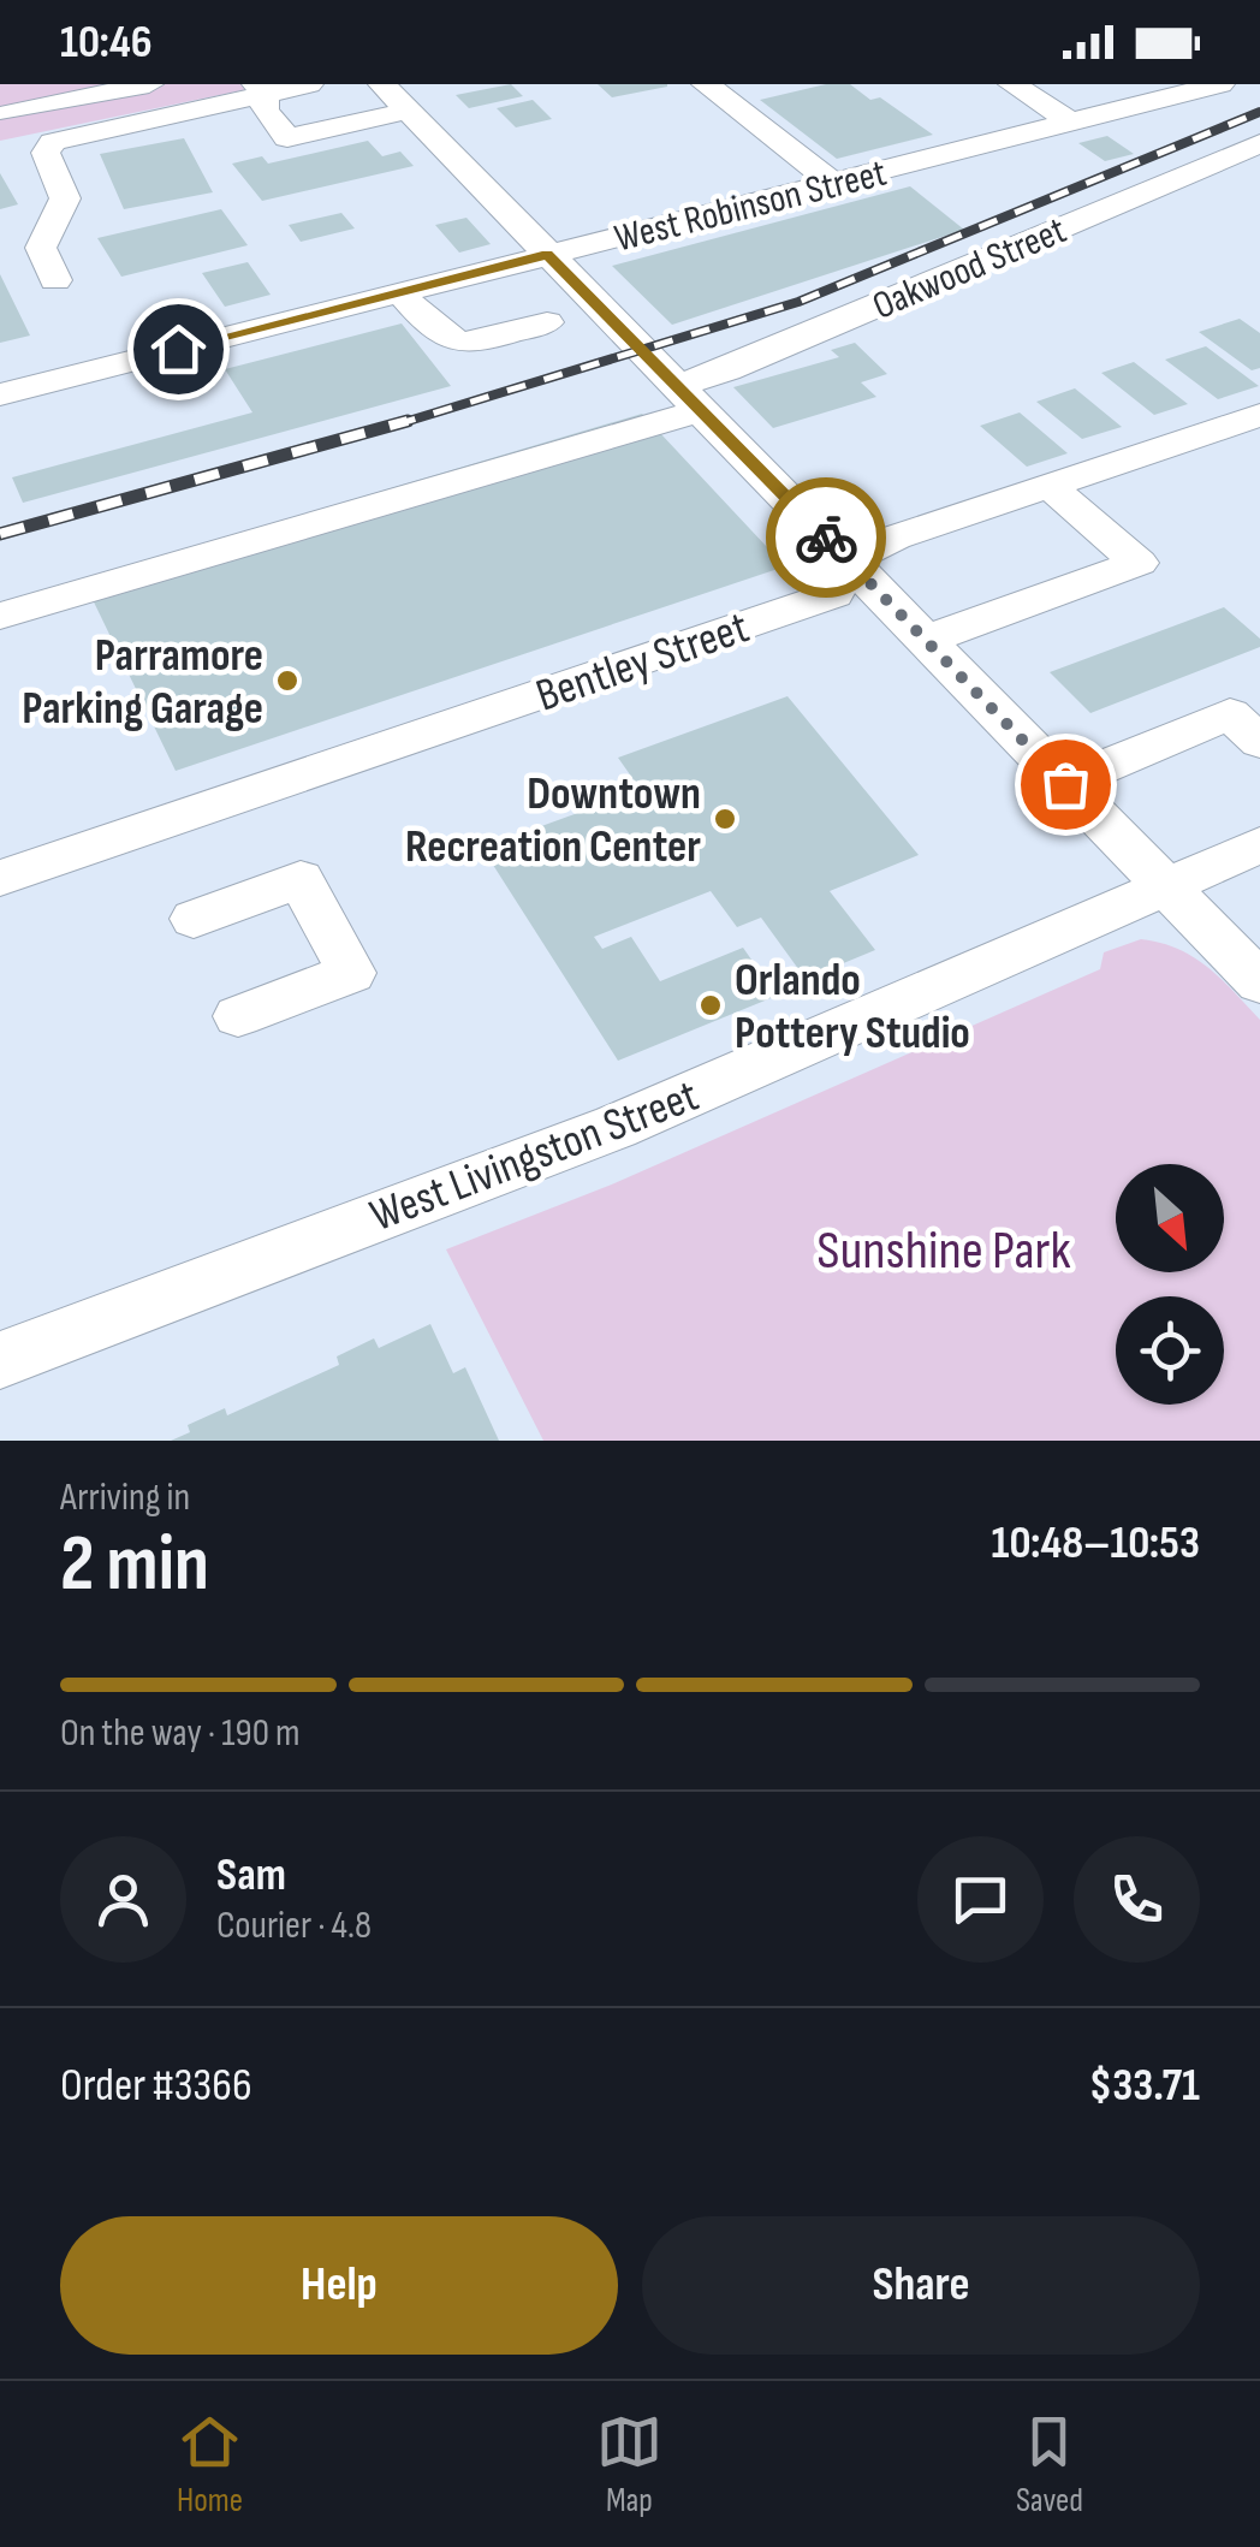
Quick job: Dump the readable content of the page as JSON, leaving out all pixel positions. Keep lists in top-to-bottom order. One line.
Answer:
{"streets":{"street":["West Robinson Street","Oakwood Street","Bentley Street","West Livingston Street"]},"parks":["Sunshine Park"],"places":["Parramore Parking Garage","Downtown Recreation Center","Orlando Pottery Studio"],"north":"bottom right","page":{"status":"10:46","heading":["2 min","Arriving in","10:48–10:53"],"panel":["Sam","Courier · 4.8","Order #3366","$33.71"],"bar":"On the way · 190 m","buttons":["Help","Share"],"tabs":["Home","Map","Saved"]}}
